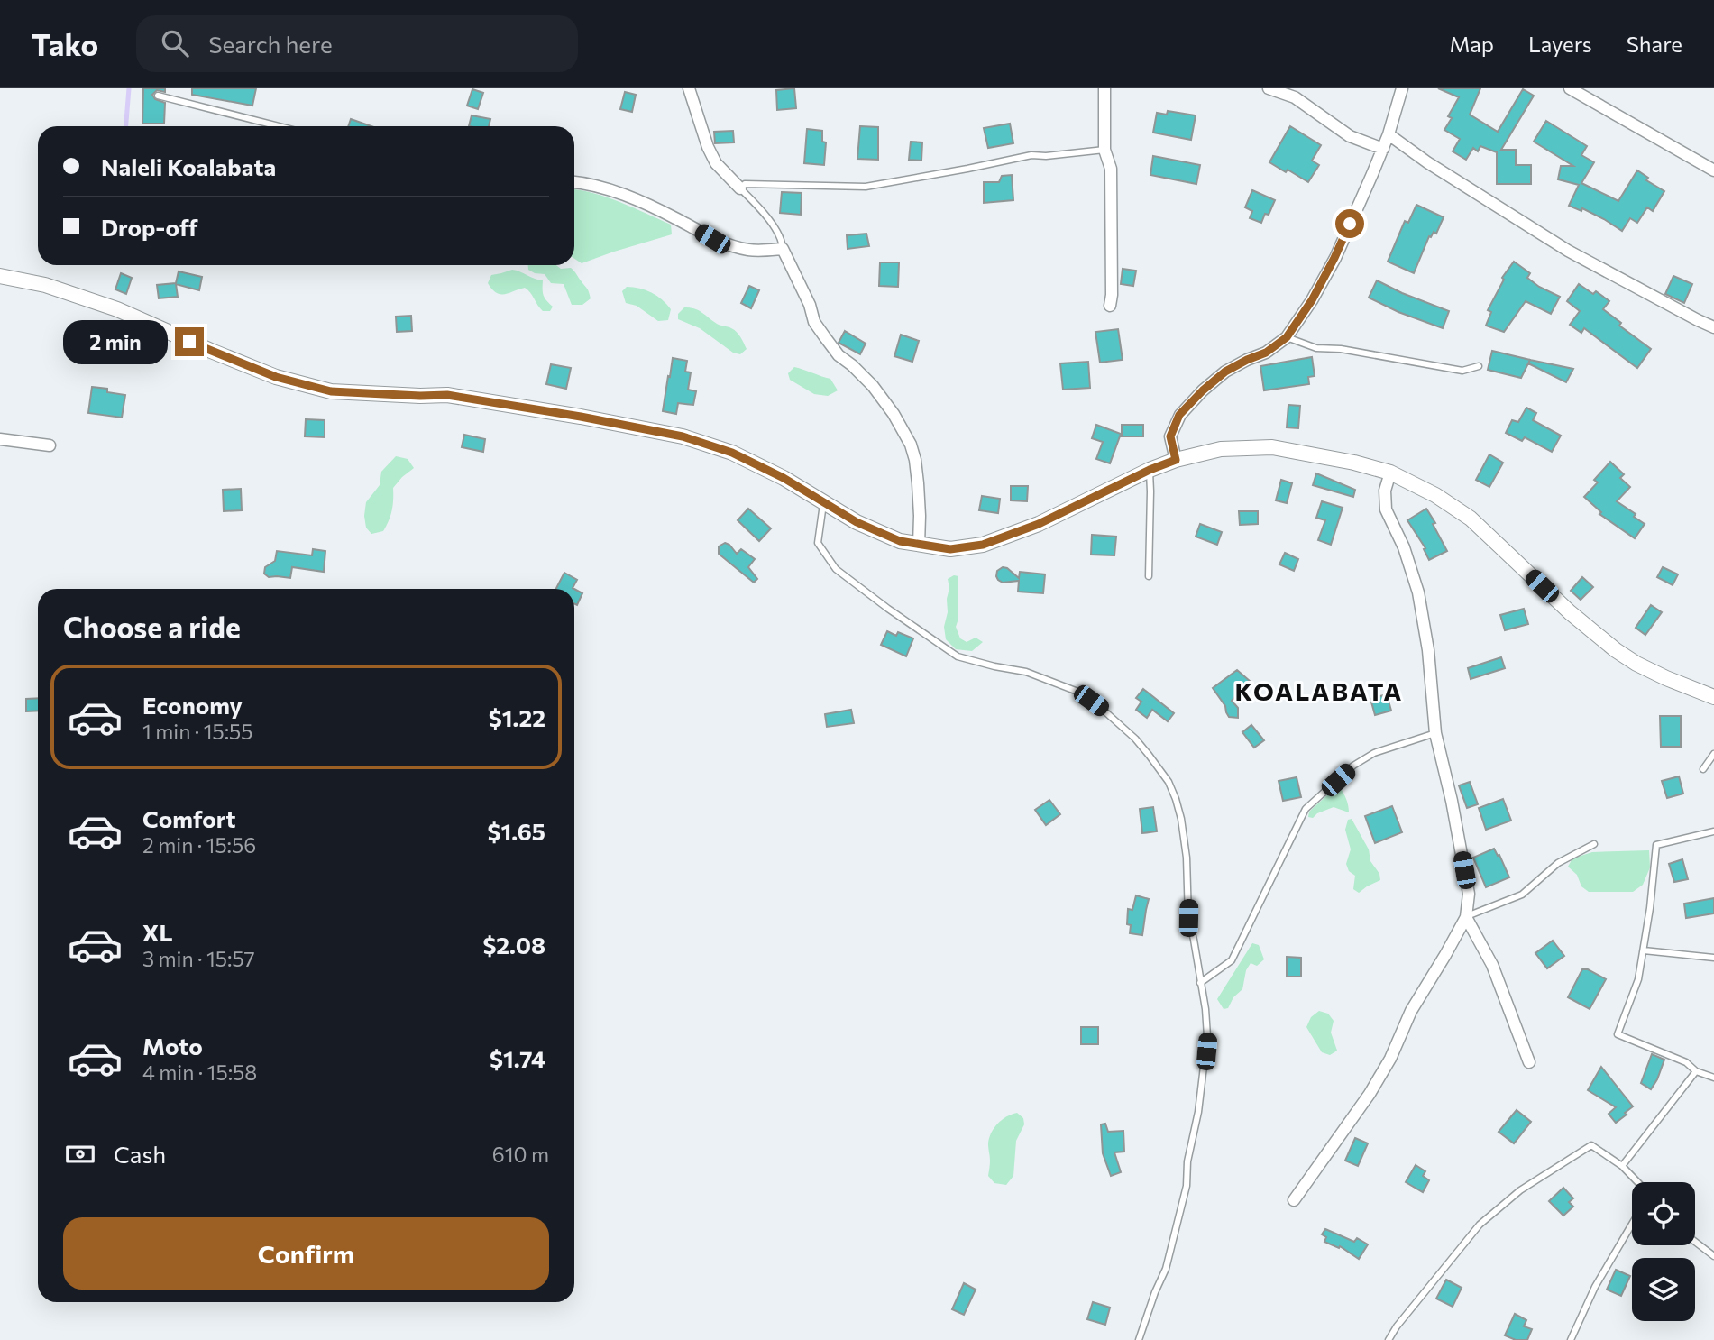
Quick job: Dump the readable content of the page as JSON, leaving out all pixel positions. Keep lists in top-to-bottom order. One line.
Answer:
{"districts":["KOALABATA"],"page":{"header":"Tako","search":"Search here","nav":["Map","Layers","Share"],"banner":["Naleli Koalabata","Drop-off"],"bubble":"2 min","heading":"Choose a ride","list":[{"name":"Economy","note":"1 min · 15:55","value":"$1.22"},{"name":"Comfort","note":"2 min · 15:56","value":"$1.65"},{"name":"XL","note":"3 min · 15:57","value":"$2.08"},{"name":"Moto","note":"4 min · 15:58","value":"$1.74"}],"pay":["Cash","610 m"],"buttons":"Confirm"}}
